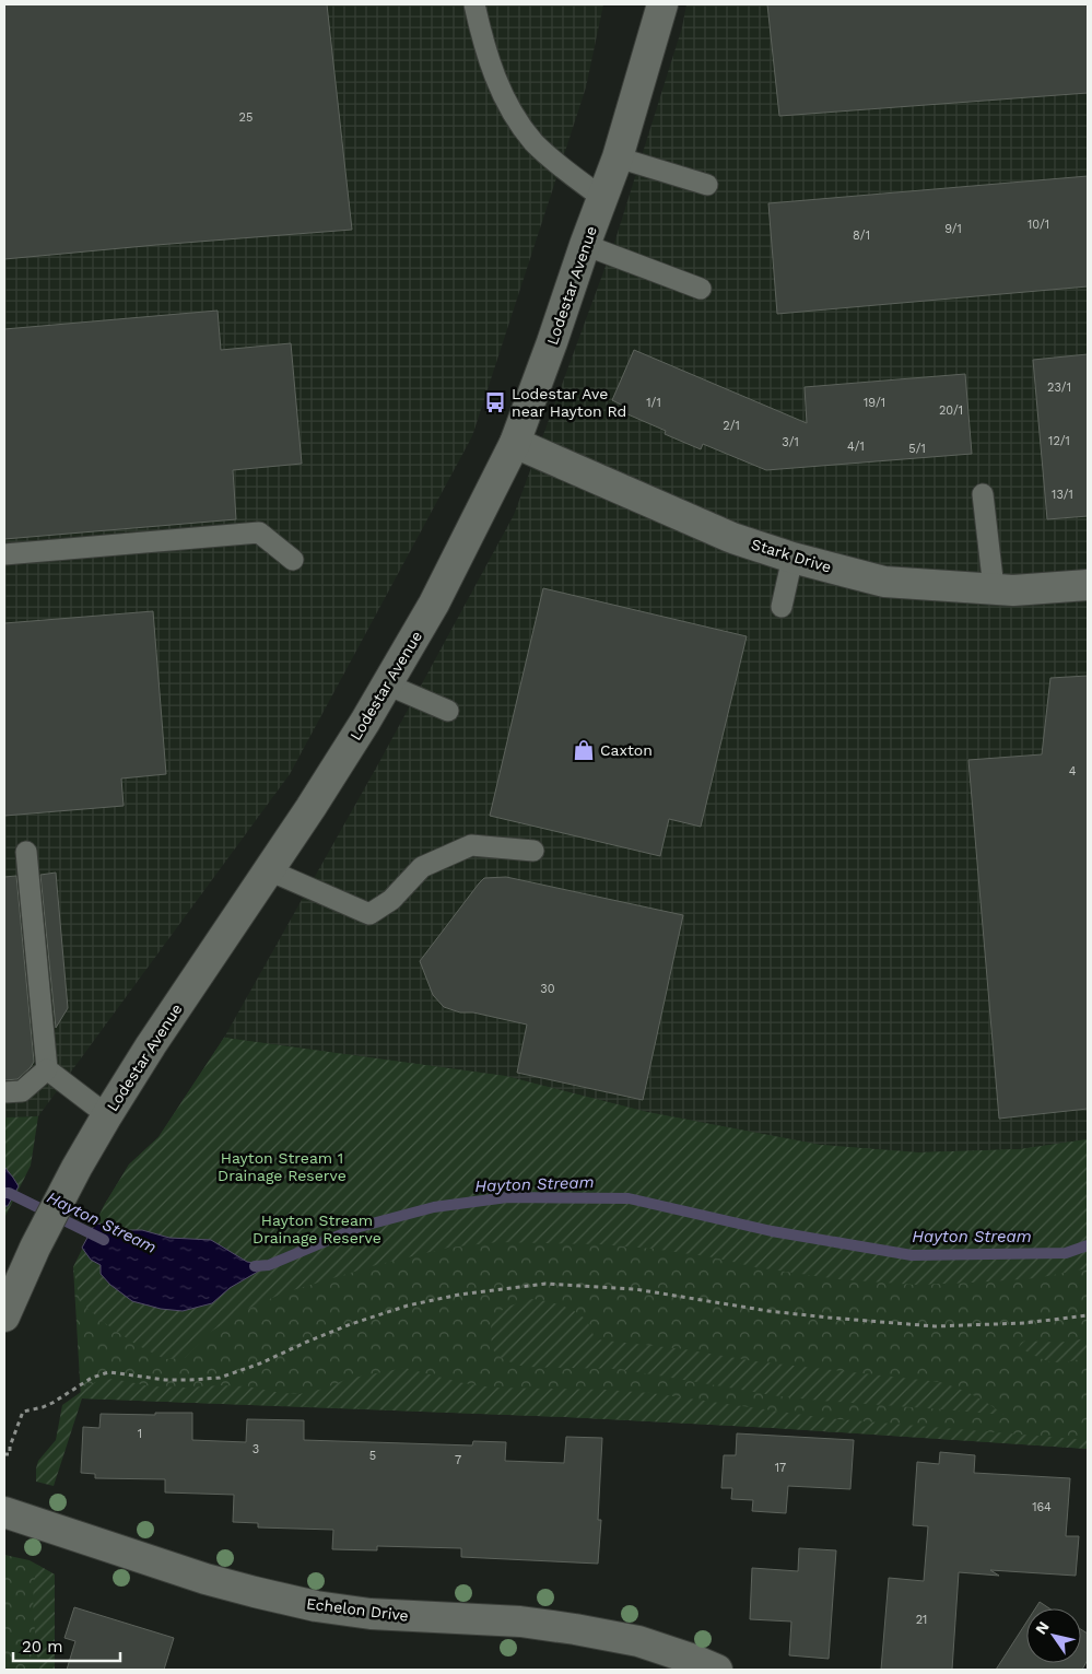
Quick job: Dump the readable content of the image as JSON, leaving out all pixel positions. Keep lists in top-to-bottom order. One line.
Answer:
{"streets":{"street":["Lodestar Avenue","Stark Drive","Echelon Drive"]},"crossings":[["Lodestar Avenue","Stark Drive"]],"water":["Hayton Stream"],"parks":["Hayton Stream 1 Drainage Reserve","Hayton Stream Drainage Reserve"],"places":{"bus stop":["Lodestar Ave near Hayton Rd"],"shop":["Caxton"]},"house_numbers":["25","10/1","9/1","8/1","23/1","1/1","19/1","20/1","2/1","12/1","3/1","4/1","5/1","13/1","4","30","1","3","5","7","17","164","21"],"scale_bar":"20 m","north":"top left"}
